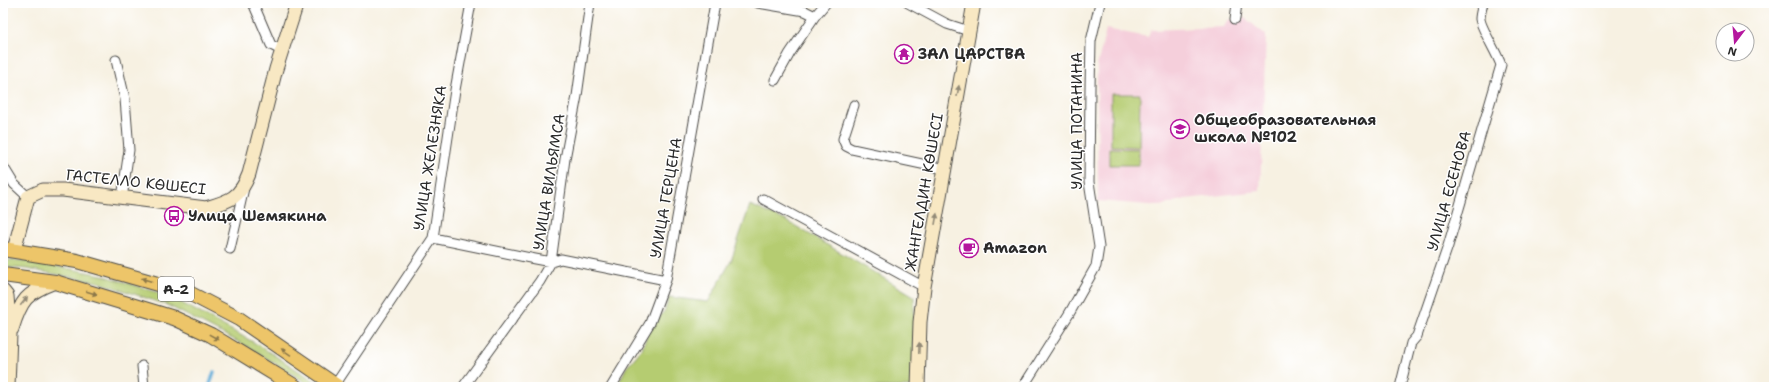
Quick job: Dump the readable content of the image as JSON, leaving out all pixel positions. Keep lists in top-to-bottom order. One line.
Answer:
{"streets":{"main road":["ГАСТЕЛЛО КӨШЕСІ","ЖАНГЕЛДИН КӨШЕСІ","A-2"],"street":["УЛИЦА ПОТАНИНА","УЛИЦА ЖЕЛЕЗНЯКА","УЛИЦА ВИЛЬЯМСА","УЛИЦА ЕСЕНОВА","УЛИЦА ГЕРЦЕНА"]},"crossings":[["УЛИЦА ЖЕЛЕЗНЯКА","A-2"]],"one_way":["ЖАНГЕЛДИН КӨШЕСІ"],"places":{"temple":["ЗАЛ ЦАРСТВА"],"school or university":["Общеобразовательная школа №102"],"bus stop":["Улица Шемякина"],"cafe":["Amazon"]},"north":"bottom"}
